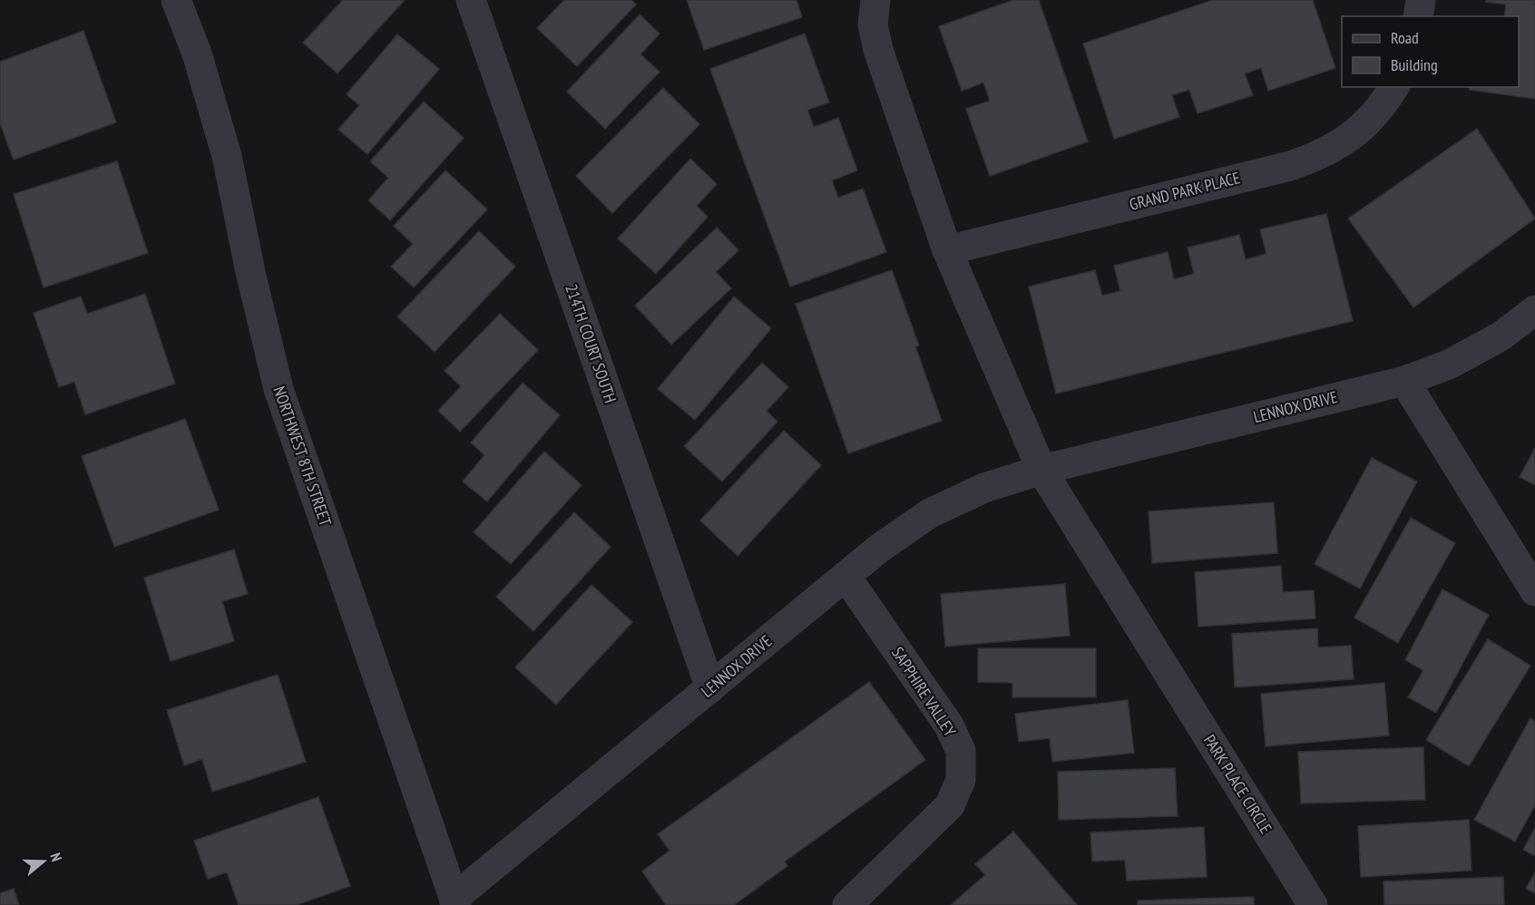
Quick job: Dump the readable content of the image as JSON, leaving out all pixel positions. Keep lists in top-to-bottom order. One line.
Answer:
{"streets":{"street":["GRAND PARK PLACE","214TH COURT SOUTH","LENNOX DRIVE","NORTHWEST 8TH STREET","SAPPHIRE VALLEY","PARK PLACE CIRCLE"]},"crossings":[["214TH COURT SOUTH","LENNOX DRIVE"],["LENNOX DRIVE","NORTHWEST 8TH STREET"],["LENNOX DRIVE","SAPPHIRE VALLEY"],["LENNOX DRIVE","PARK PLACE CIRCLE"]],"legend":["Road","Building"],"north":"right"}
